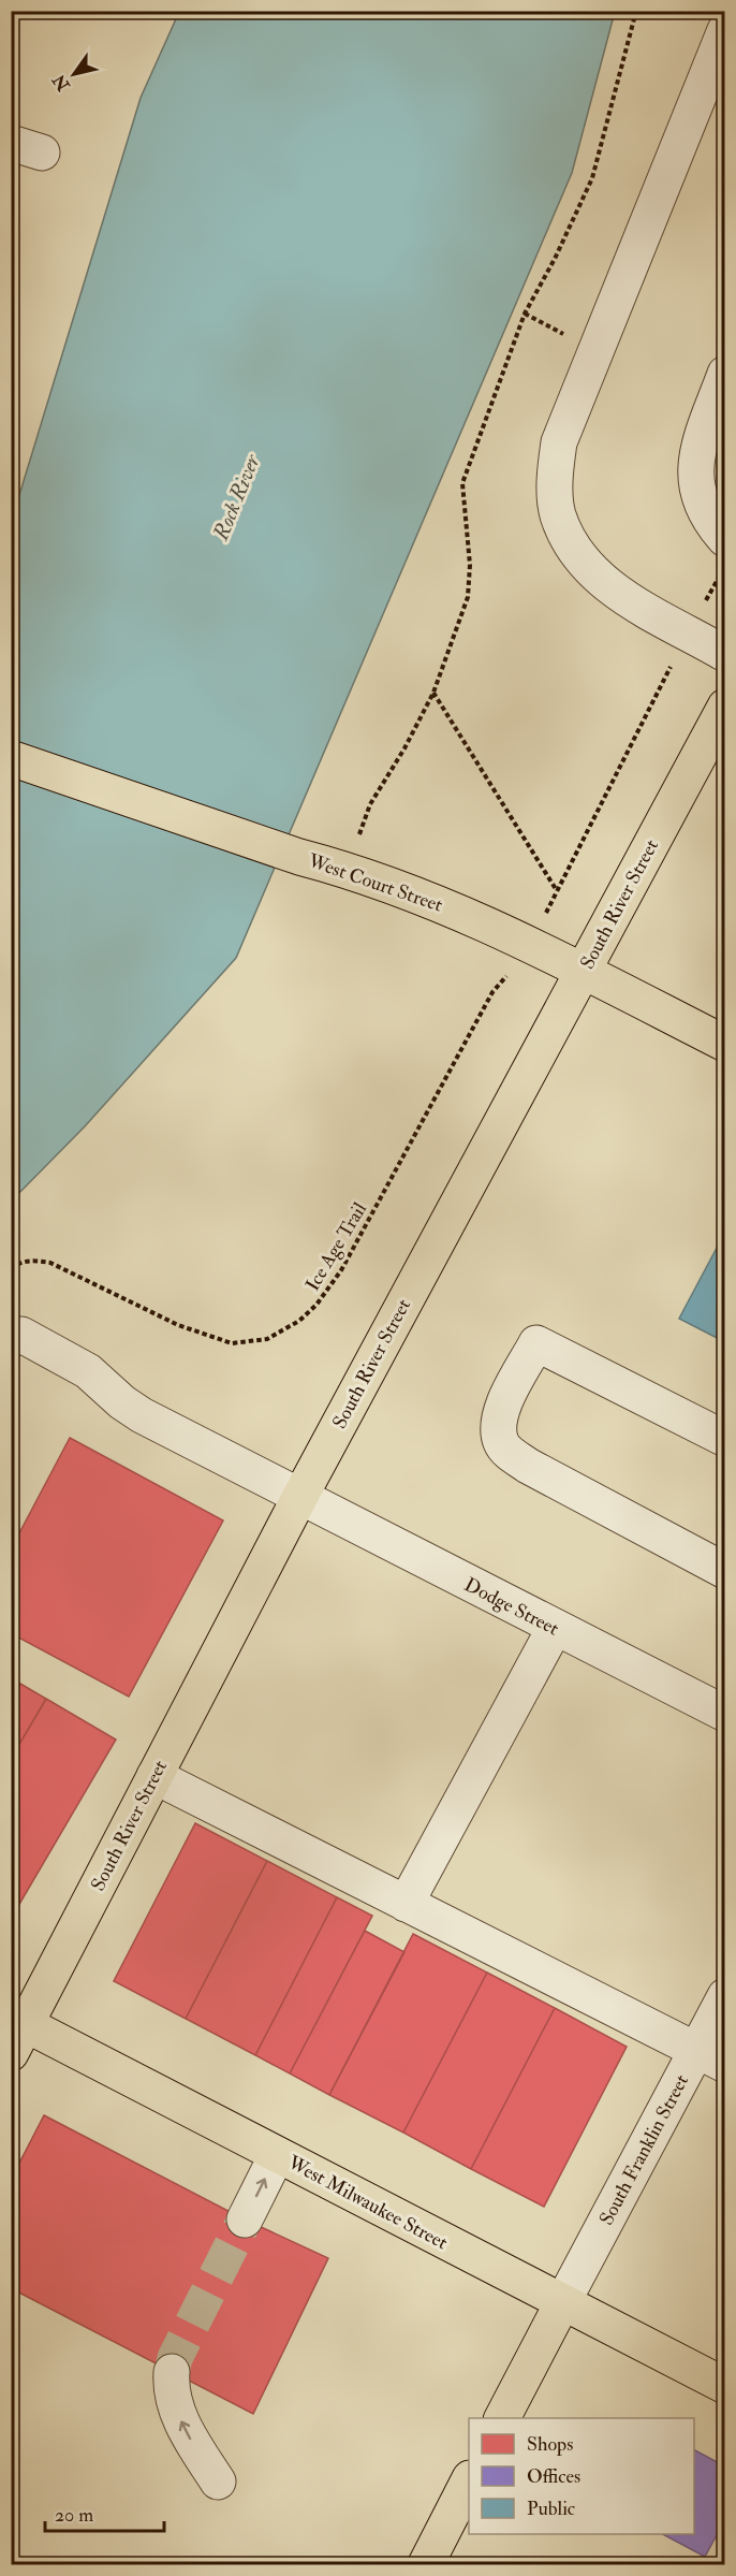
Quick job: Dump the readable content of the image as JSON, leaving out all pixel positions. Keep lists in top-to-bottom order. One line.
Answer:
{"streets":{"main road":["West Court Street","South River Street","West Milwaukee Street"],"street":["Dodge Street","South Franklin Street"],"path":["Ice Age Trail"]},"crossings":[["West Court Street","South River Street"],["West Court Street","Ice Age Trail"],["South River Street","Dodge Street"],["South River Street","West Milwaukee Street"],["South Franklin Street","West Milwaukee Street"]],"water":["Rock River"],"legend":["Shops","Offices","Public"],"scale_bar":"20 m","north":"bottom left"}
